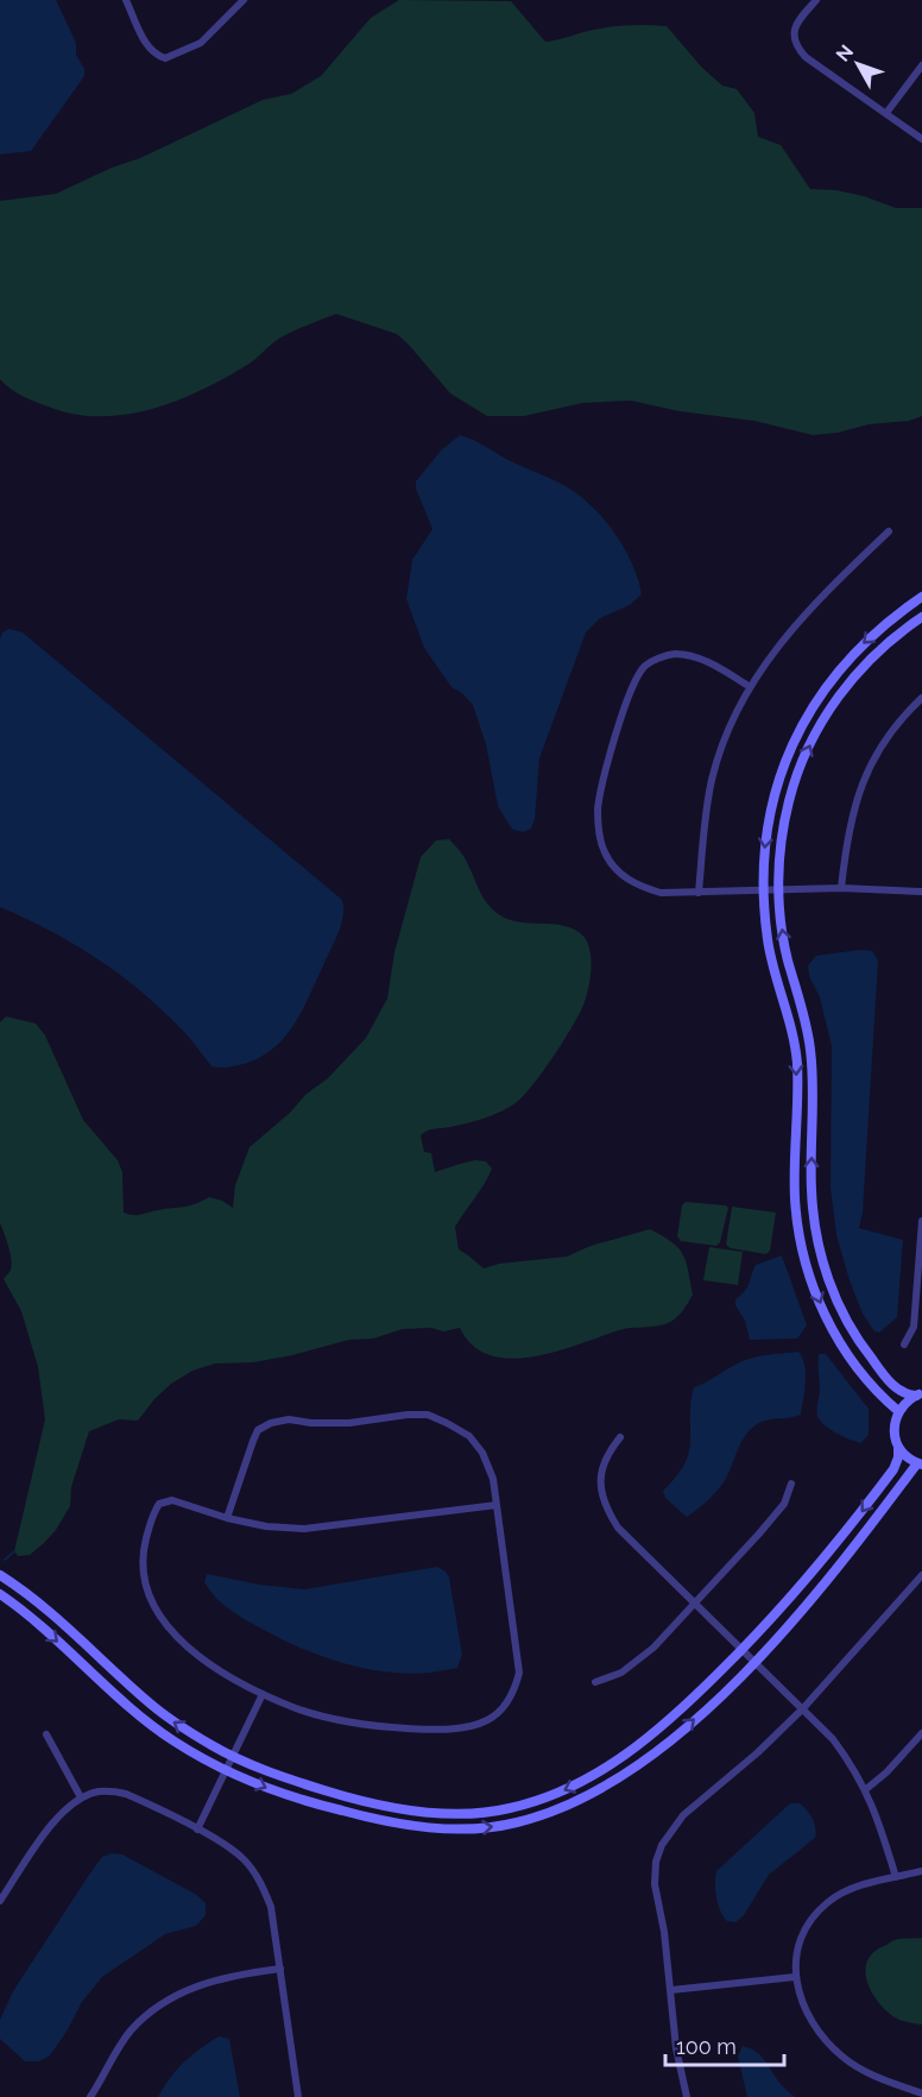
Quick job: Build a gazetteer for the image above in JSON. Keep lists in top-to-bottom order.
{
  "scale_bar": "100 m",
  "north": "top left"
}
